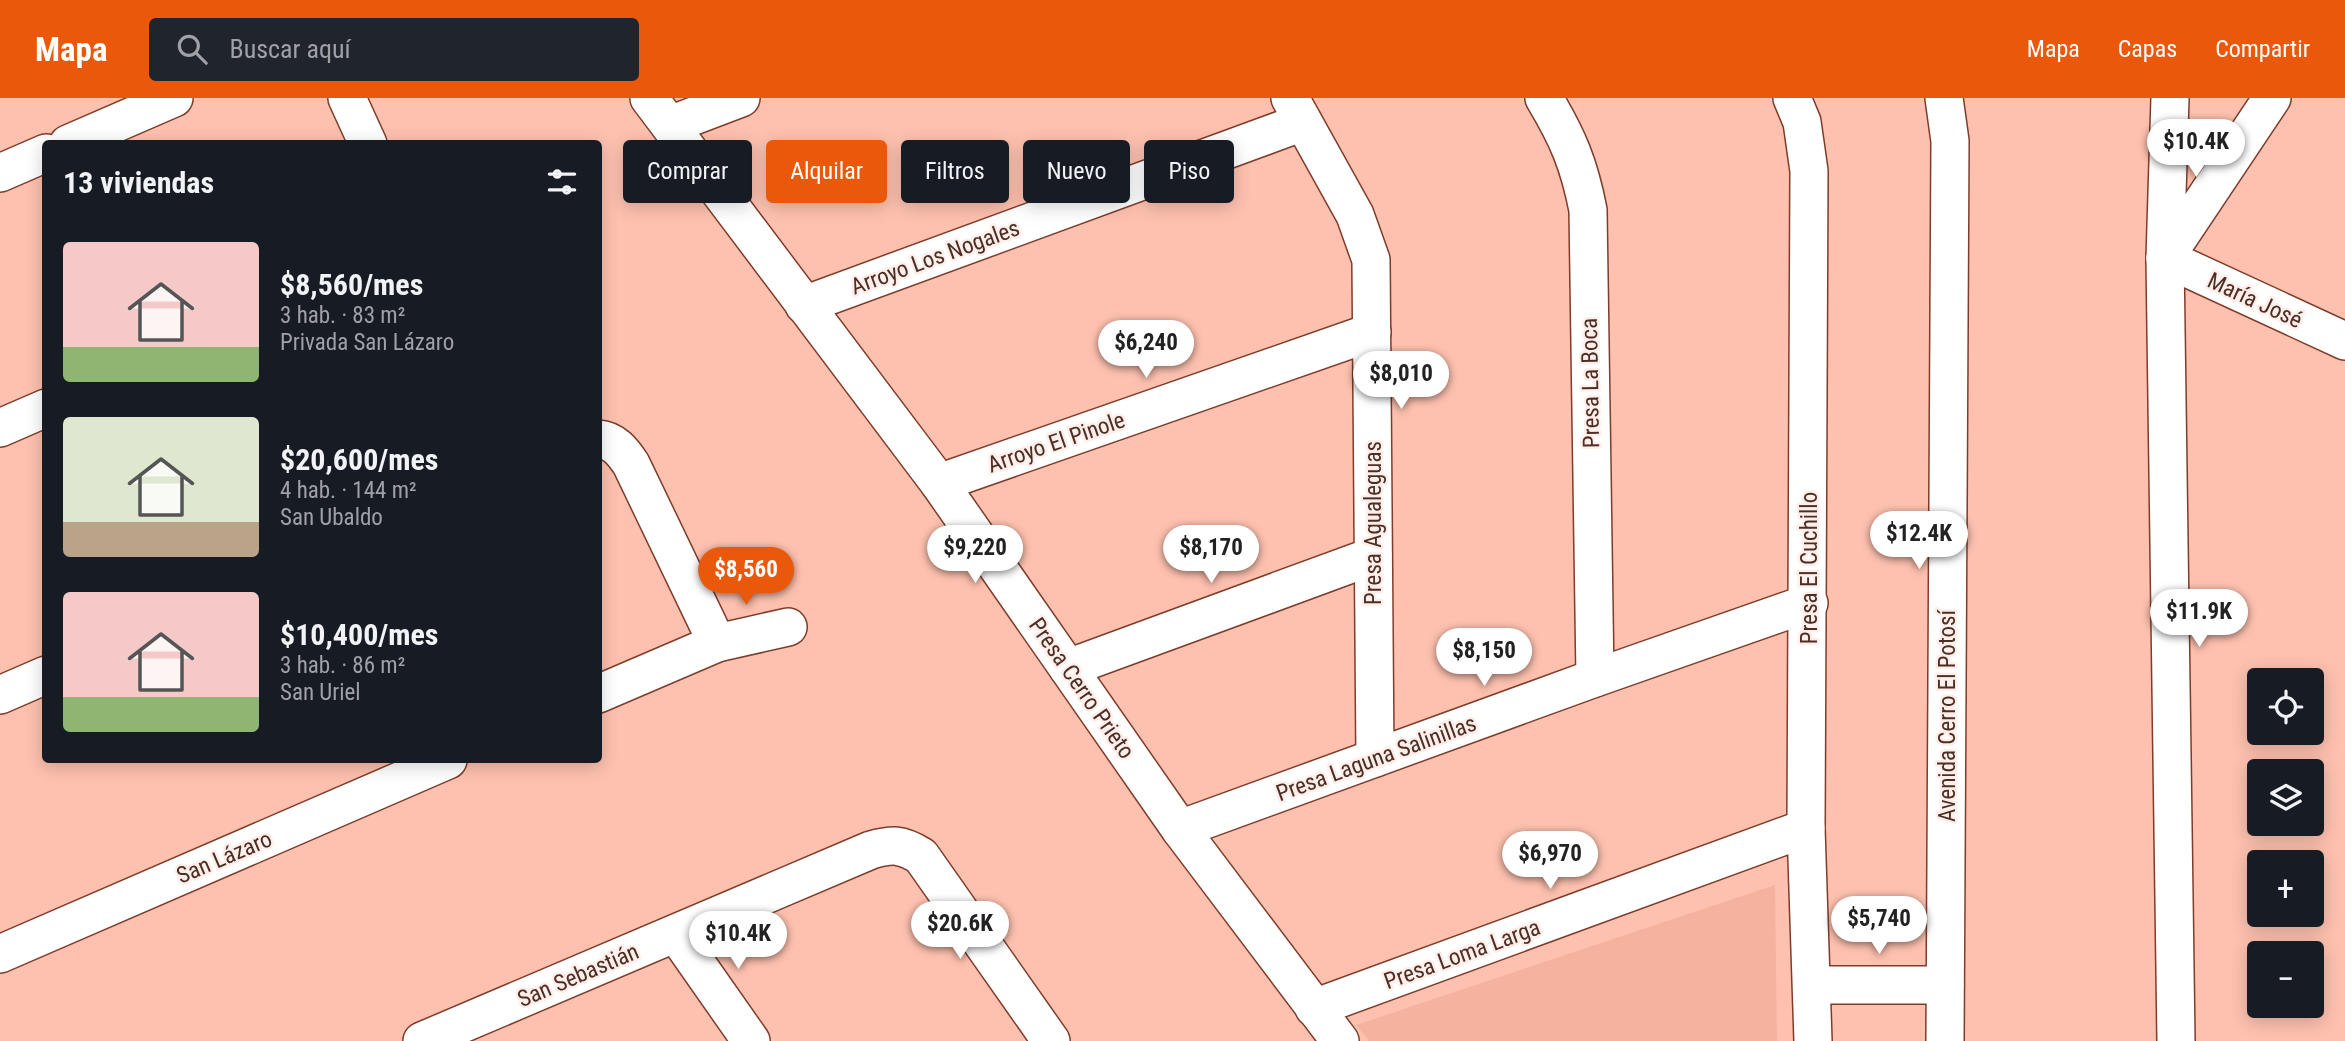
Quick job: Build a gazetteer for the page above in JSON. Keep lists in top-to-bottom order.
{
  "streets": {
    "street": [
      "Arroyo Los Nogales",
      "María José",
      "Presa La Boca",
      "Arroyo El Pinole",
      "Presa Agualeguas",
      "Presa El Cuchillo",
      "Presa Cerro Prieto",
      "Avenida Cerro El Potosí",
      "Presa Laguna Salinillas",
      "San Lázaro",
      "Presa Loma Larga",
      "San Sebastián"
    ]
  },
  "crossings": [
    ["Arroyo Los Nogales", "Presa Agualeguas"],
    ["Arroyo Los Nogales", "Presa Cerro Prieto"],
    ["Presa La Boca", "Presa Laguna Salinillas"],
    ["Arroyo El Pinole", "Presa Agualeguas"],
    ["Arroyo El Pinole", "Presa Cerro Prieto"],
    ["Presa Agualeguas", "Presa Laguna Salinillas"],
    ["Presa El Cuchillo", "Presa Laguna Salinillas"],
    ["Presa El Cuchillo", "Presa Loma Larga"],
    ["Presa Cerro Prieto", "Presa Laguna Salinillas"],
    ["Presa Cerro Prieto", "Presa Loma Larga"]
  ],
  "page": {
    "header": "Mapa",
    "search": "Buscar aquí",
    "nav": ["Mapa", "Capas", "Compartir"],
    "price": [
      "$10.4K",
      "$6,240",
      "$8,010",
      "$12.4K",
      "$9,220",
      "$8,170",
      "$8,560",
      "$11.9K",
      "$8,150",
      "$6,970",
      "$5,740",
      "$20.6K",
      "$10.4K"
    ],
    "chip": [
      "Comprar",
      "Alquilar",
      "Filtros",
      "Nuevo",
      "Piso"
    ],
    "heading": "13 viviendas",
    "list": [
      {
        "name": "$8,560/mes",
        "note": "3 hab. · 83 m² · Privada San Lázaro"
      },
      {
        "name": "$20,600/mes",
        "note": "4 hab. · 144 m² · San Ubaldo"
      },
      {
        "name": "$10,400/mes",
        "note": "3 hab. · 86 m² · San Uriel"
      }
    ],
    "map_buttons": ["+", "−"]
  }
}
